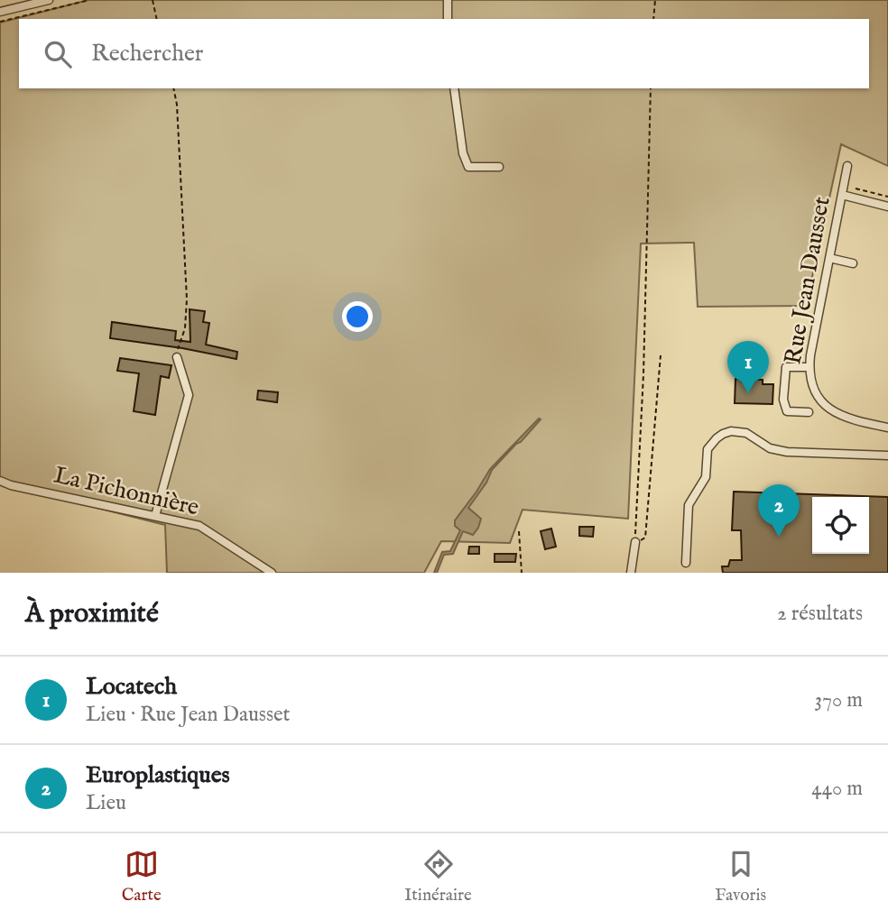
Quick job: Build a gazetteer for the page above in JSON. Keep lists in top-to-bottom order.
{
  "streets": {
    "street": ["Rue Jean Dausset", "La Pichonnière"]
  },
  "page": {
    "search": "Rechercher",
    "pins": ["1", "2"],
    "heading": ["À proximité", "2 résultats"],
    "list": [
      {
        "mark": "1",
        "name": "Locatech",
        "note": "Lieu · Rue Jean Dausset",
        "value": "370 m"
      },
      {
        "mark": "2",
        "name": "Europlastiques",
        "note": "Lieu",
        "value": "440 m"
      }
    ],
    "nav": ["Carte", "Itinéraire", "Favoris"]
  }
}
